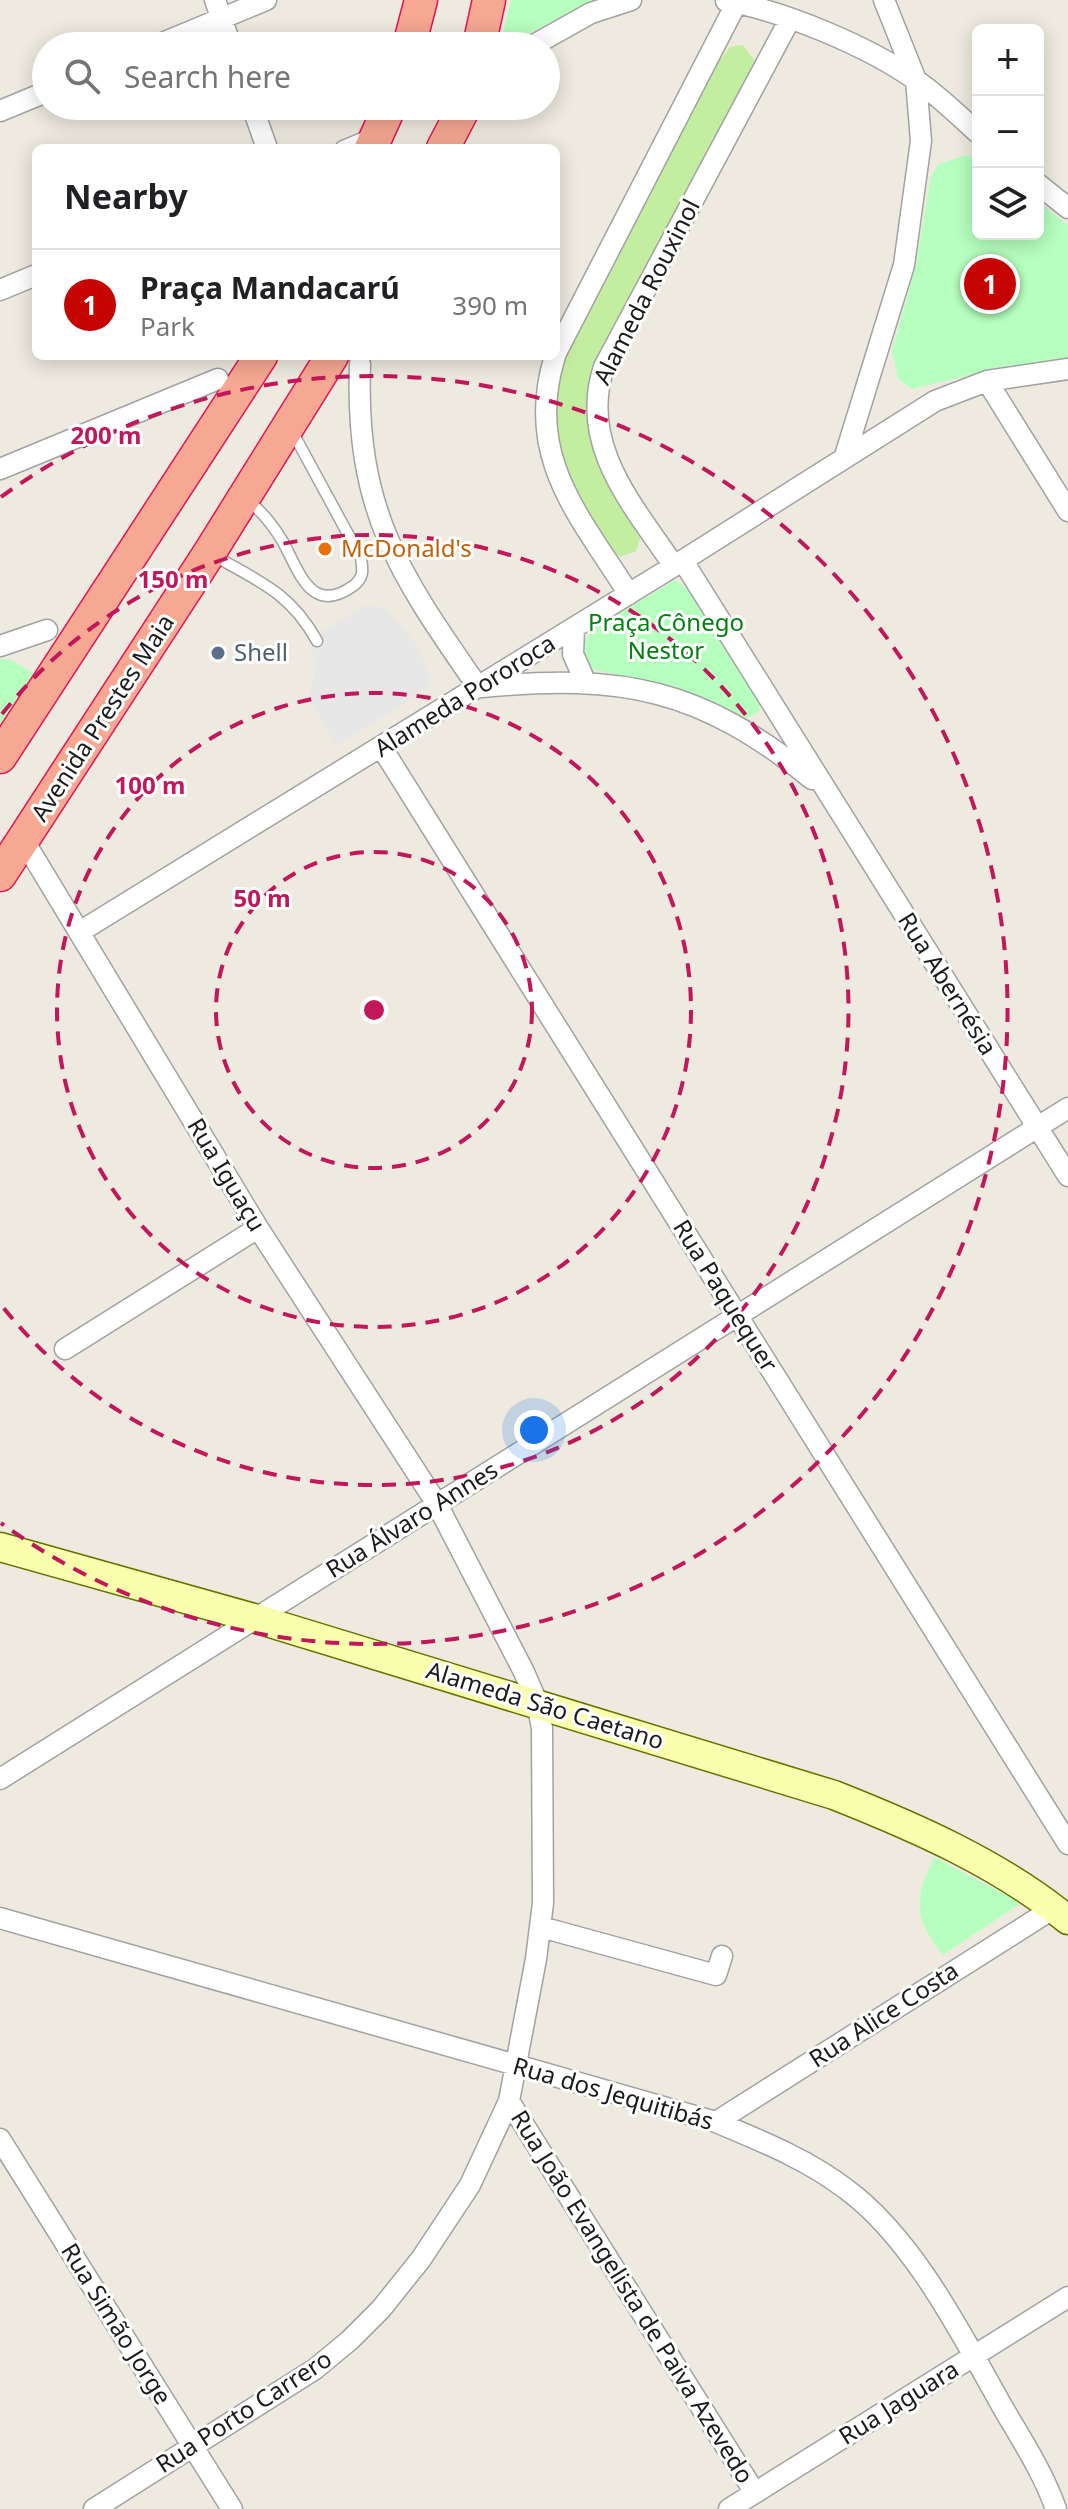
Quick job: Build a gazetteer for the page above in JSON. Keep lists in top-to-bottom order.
{
  "streets": {
    "highway": ["Avenida Prestes Maia"],
    "main road": ["Alameda São Caetano"],
    "street": [
      "Alameda Rouxinol",
      "Alameda Pororoca",
      "Rua Abernésia",
      "Rua Iguaçu",
      "Rua Paquequer",
      "Rua Álvaro Annes",
      "Rua Alice Costa",
      "Rua dos Jequitibás",
      "Rua João Evangelista de Paiva Azevedo",
      "Rua Simão Jorge",
      "Rua Jaguara",
      "Rua Porto Carrero"
    ]
  },
  "crossings": [
    ["Alameda Rouxinol", "Alameda Pororoca"],
    ["Alameda Pororoca", "Rua Iguaçu"],
    ["Alameda Pororoca", "Rua Paquequer"],
    ["Avenida Prestes Maia", "Rua Iguaçu"],
    ["Rua Abernésia", "Rua Álvaro Annes"],
    ["Rua Iguaçu", "Rua Álvaro Annes"],
    ["Rua Iguaçu", "Rua Porto Carrero"],
    ["Rua Paquequer", "Rua Álvaro Annes"],
    ["Rua Álvaro Annes", "Alameda São Caetano"],
    ["Rua Álvaro Annes", "Rua Porto Carrero"],
    ["Alameda São Caetano", "Rua Alice Costa"],
    ["Alameda São Caetano", "Rua Porto Carrero"],
    ["Rua Alice Costa", "Rua dos Jequitibás"],
    ["Rua dos Jequitibás", "Rua Jaguara"],
    ["Rua dos Jequitibás", "Rua Porto Carrero"],
    ["Rua João Evangelista de Paiva Azevedo", "Rua Jaguara"],
    ["Rua João Evangelista de Paiva Azevedo", "Rua Porto Carrero"],
    ["Rua Simão Jorge", "Rua Porto Carrero"]
  ],
  "parks": ["Praça Cônego Nestor"],
  "places": ["McDonald's", "Shell"],
  "page": {
    "map_buttons": ["+", "−"],
    "search": "Search here",
    "heading": "Nearby",
    "list": [
      {
        "mark": "1",
        "name": "Praça Mandacarú",
        "note": "Park",
        "value": "390 m"
      }
    ],
    "pins": "1"
  },
  "rings": [
    "200 m",
    "150 m",
    "100 m",
    "50 m"
  ]
}
